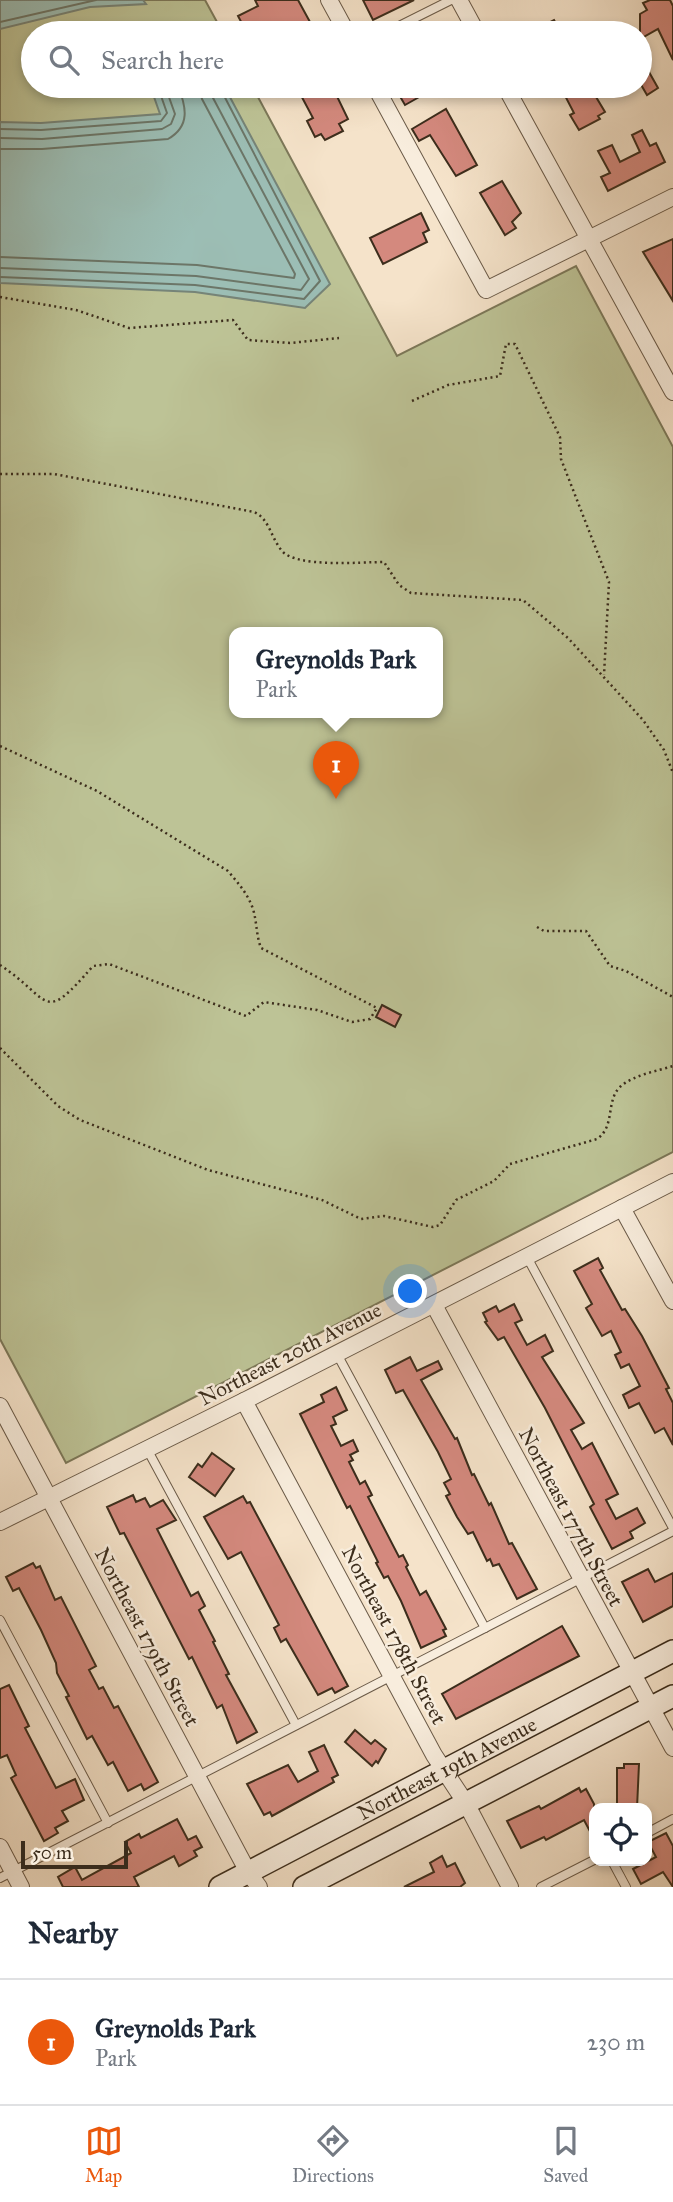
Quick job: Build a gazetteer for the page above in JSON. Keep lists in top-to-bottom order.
{
  "streets": {
    "street": [
      "Northeast 20th Avenue",
      "Northeast 177th Street",
      "Northeast 178th Street",
      "Northeast 179th Street",
      "Northeast 19th Avenue"
    ]
  },
  "crossings": [
    ["Northeast 20th Avenue", "Northeast 177th Street"],
    ["Northeast 20th Avenue", "Northeast 178th Street"],
    ["Northeast 20th Avenue", "Northeast 179th Street"],
    ["Northeast 177th Street", "Northeast 19th Avenue"],
    ["Northeast 178th Street", "Northeast 19th Avenue"],
    ["Northeast 179th Street", "Northeast 19th Avenue"]
  ],
  "scale_bar": "50 m",
  "page": {
    "search": "Search here",
    "popup": ["Greynolds Park", "Park"],
    "pins": "1",
    "scale": "50 m",
    "heading": "Nearby",
    "list": [
      {
        "mark": "1",
        "name": "Greynolds Park",
        "note": "Park",
        "value": "230 m"
      }
    ],
    "nav": ["Map", "Directions", "Saved"]
  }
}
